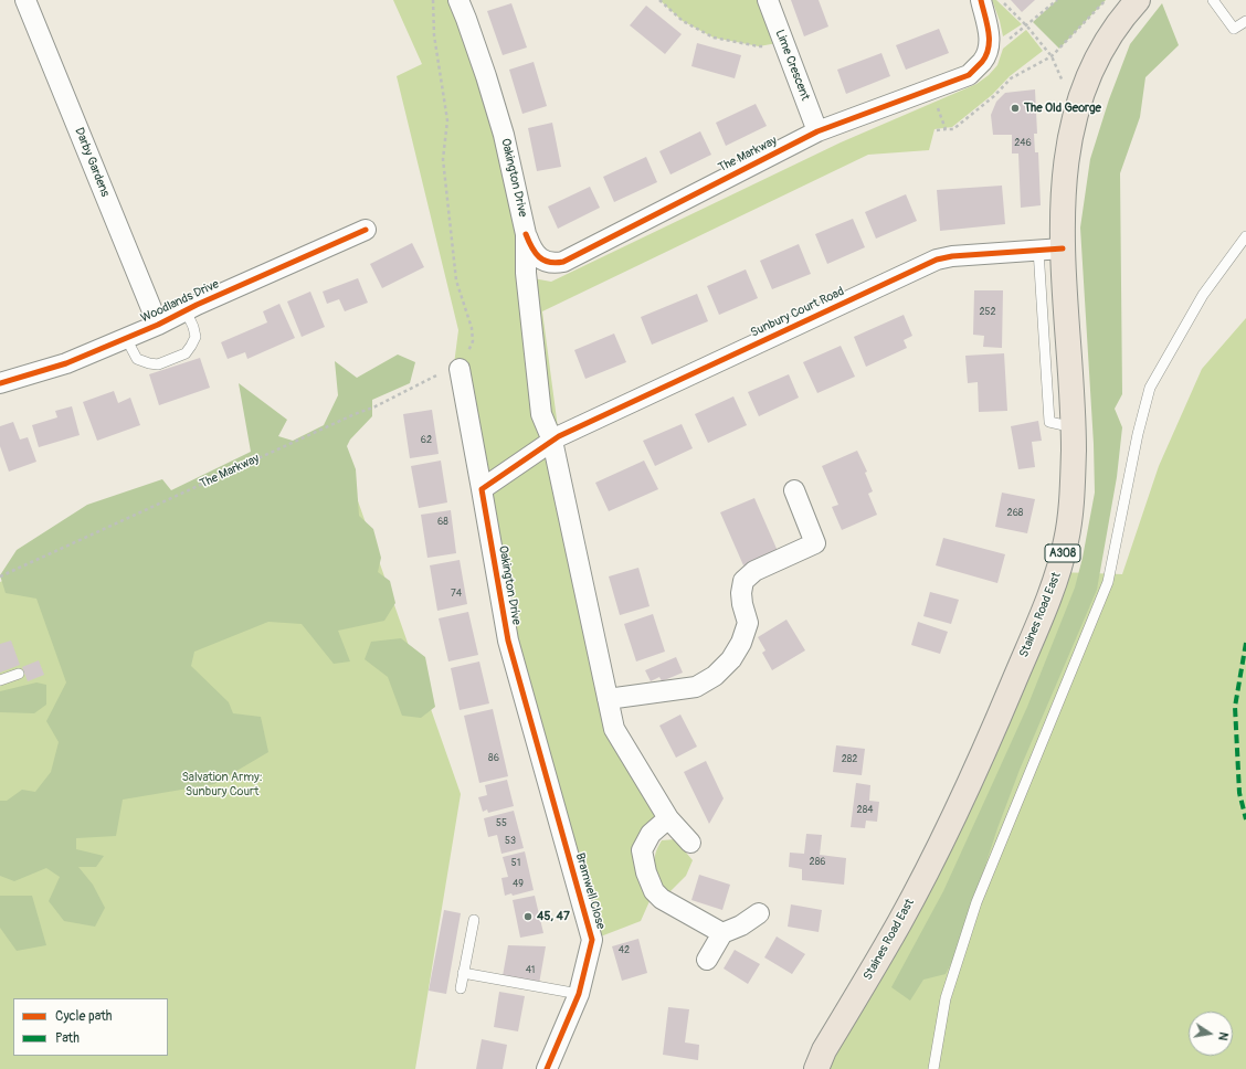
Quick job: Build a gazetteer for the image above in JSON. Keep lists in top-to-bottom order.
{
  "streets": {
    "highway": ["A308", "Staines Road East"],
    "street": [
      "Lime Crescent",
      "The Markway",
      "Darby Gardens",
      "Oakington Drive",
      "Woodlands Drive",
      "Sunbury Court Road",
      "Bramwell Close"
    ]
  },
  "crossings": [
    ["Lime Crescent", "The Markway"],
    ["The Markway", "Oakington Drive"],
    ["Darby Gardens", "Woodlands Drive"],
    ["Oakington Drive", "Sunbury Court Road"],
    ["Oakington Drive", "Bramwell Close"],
    ["Sunbury Court Road", "Staines Road East"]
  ],
  "parks": ["Salvation Army: Sunbury Court"],
  "places": ["The Old George", "45, 47"],
  "house_numbers": [
    "246",
    "252",
    "62",
    "268",
    "68",
    "74",
    "86",
    "282",
    "284",
    "55",
    "53",
    "286",
    "51",
    "49",
    "42",
    "41"
  ],
  "legend": ["Cycle path", "Path"],
  "north": "right"
}
